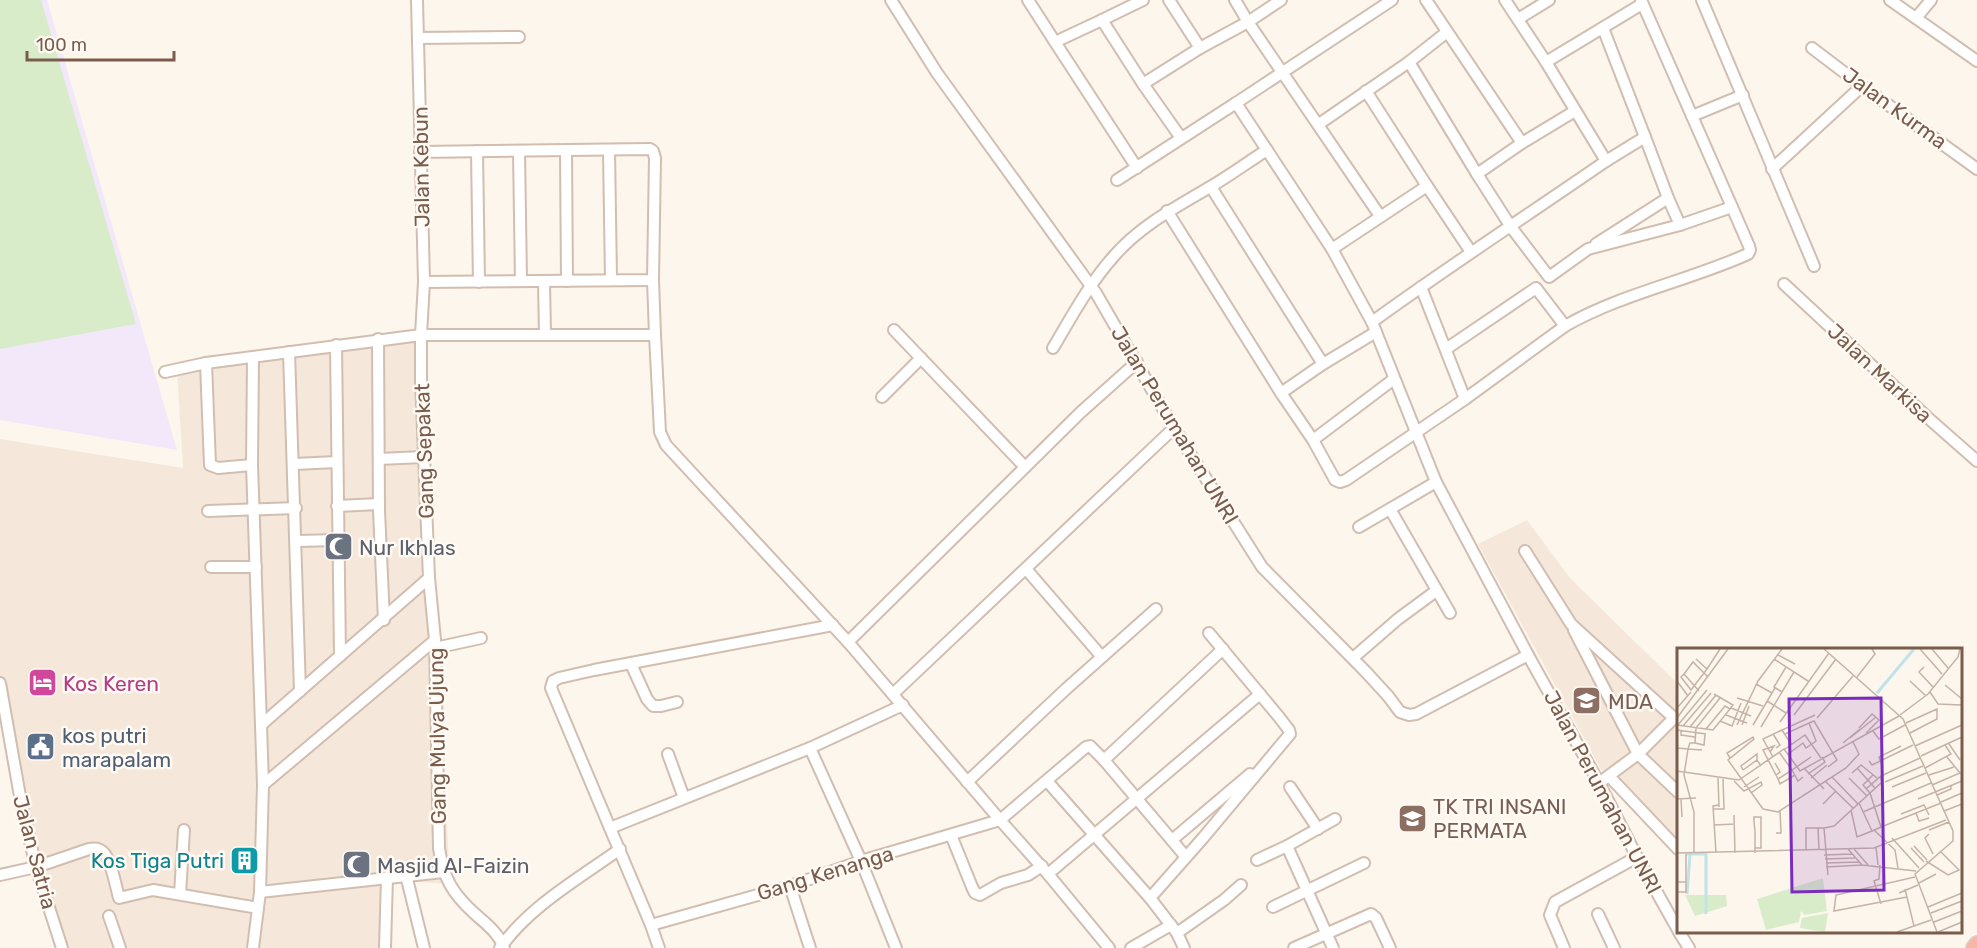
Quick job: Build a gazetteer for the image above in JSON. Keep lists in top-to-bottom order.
{
  "streets": {
    "street": [
      "Jalan Kurma",
      "Jalan Kebun",
      "Jalan Markisa",
      "Jalan Perumahan UNRI",
      "Gang Sepakat",
      "Gang Mulya Ujung",
      "Jalan Satria",
      "Gang Kenanga"
    ]
  },
  "crossings": [
    ["Jalan Kebun", "Gang Sepakat"],
    ["Gang Sepakat", "Gang Mulya Ujung"]
  ],
  "places": {
    "mosque": ["Nur Ikhlas", "Masjid Al-Faizin"],
    "hotel": ["Kos Keren"],
    "school or university": ["MDA", "TK TRI INSANI PERMATA"],
    "public building": ["kos putri marapalam"],
    "building": ["Kos Tiga Putri"]
  },
  "scale_bar": "100 m"
}
